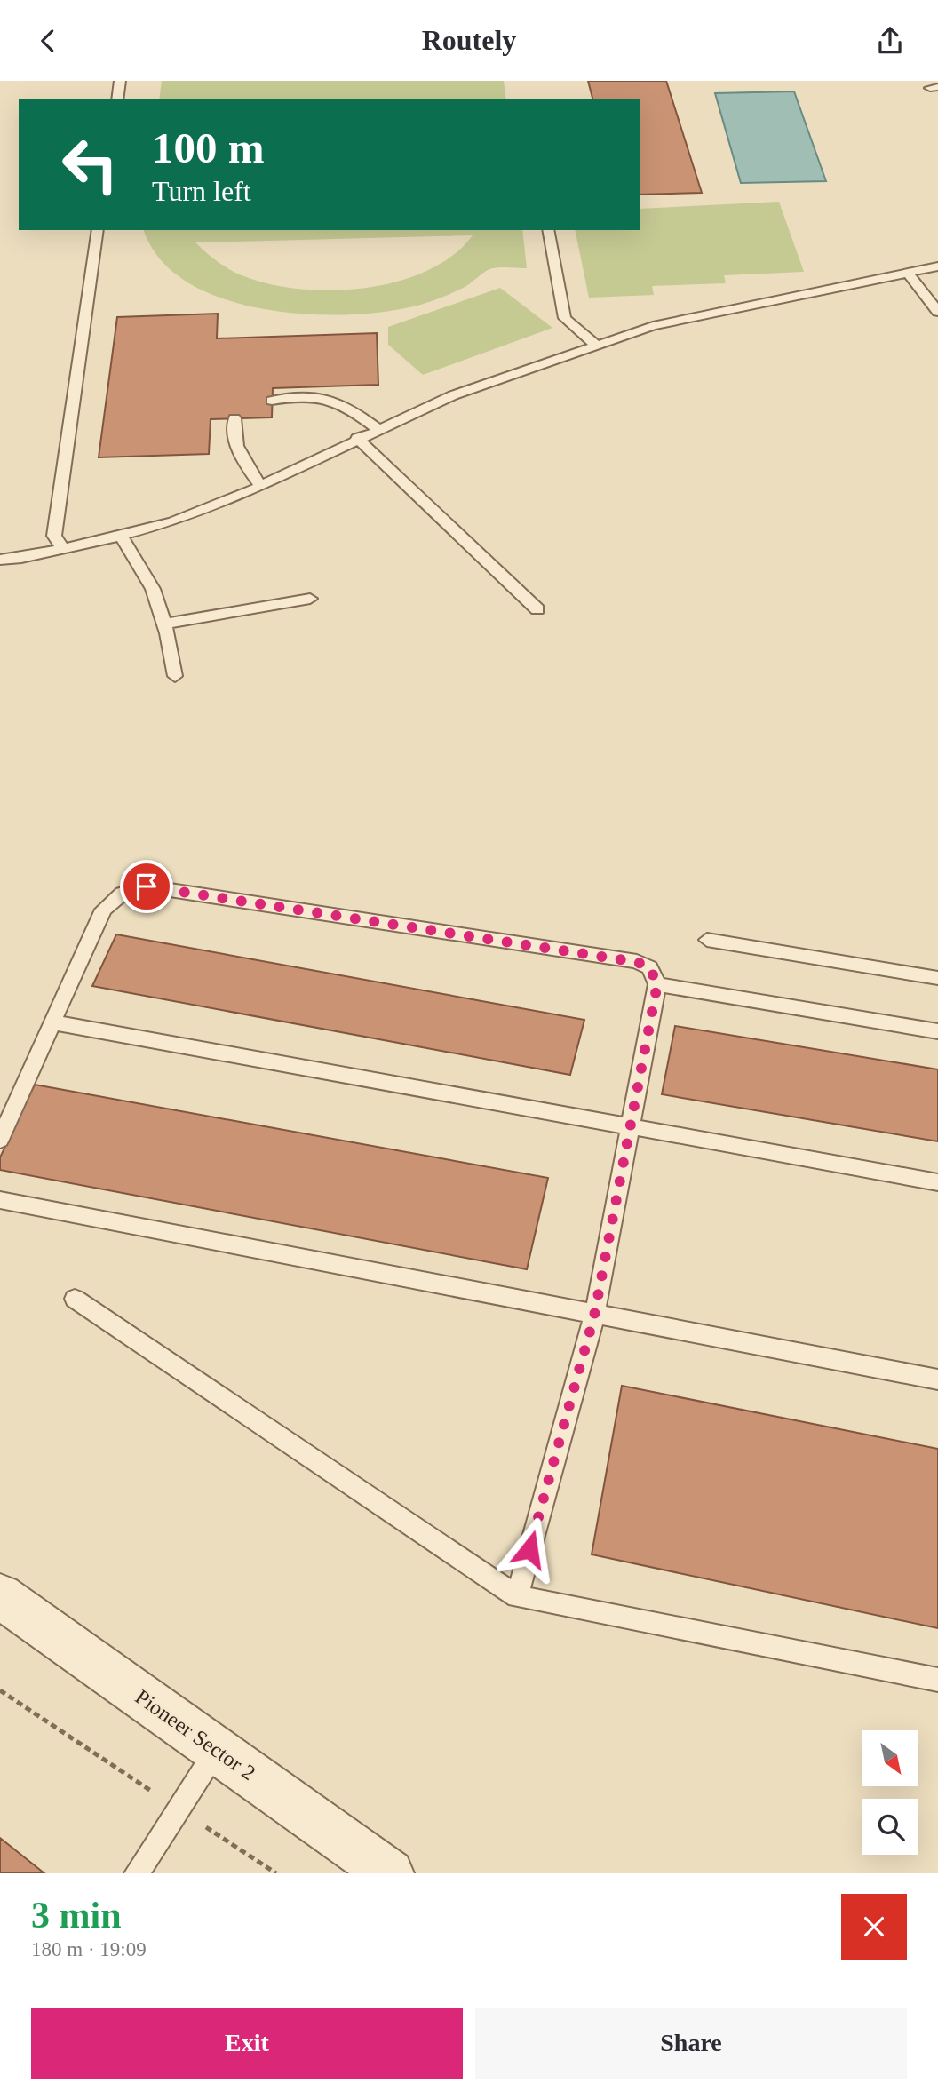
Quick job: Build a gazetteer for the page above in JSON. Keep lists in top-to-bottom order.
{
  "streets": {
    "street": ["Pioneer Sector 2"]
  },
  "north": "bottom right",
  "page": {
    "header": "Routely",
    "turn": ["100 m", "Turn left"],
    "heading": ["3 min", "180 m · 19:09"],
    "buttons": ["Exit", "Share"]
  }
}
